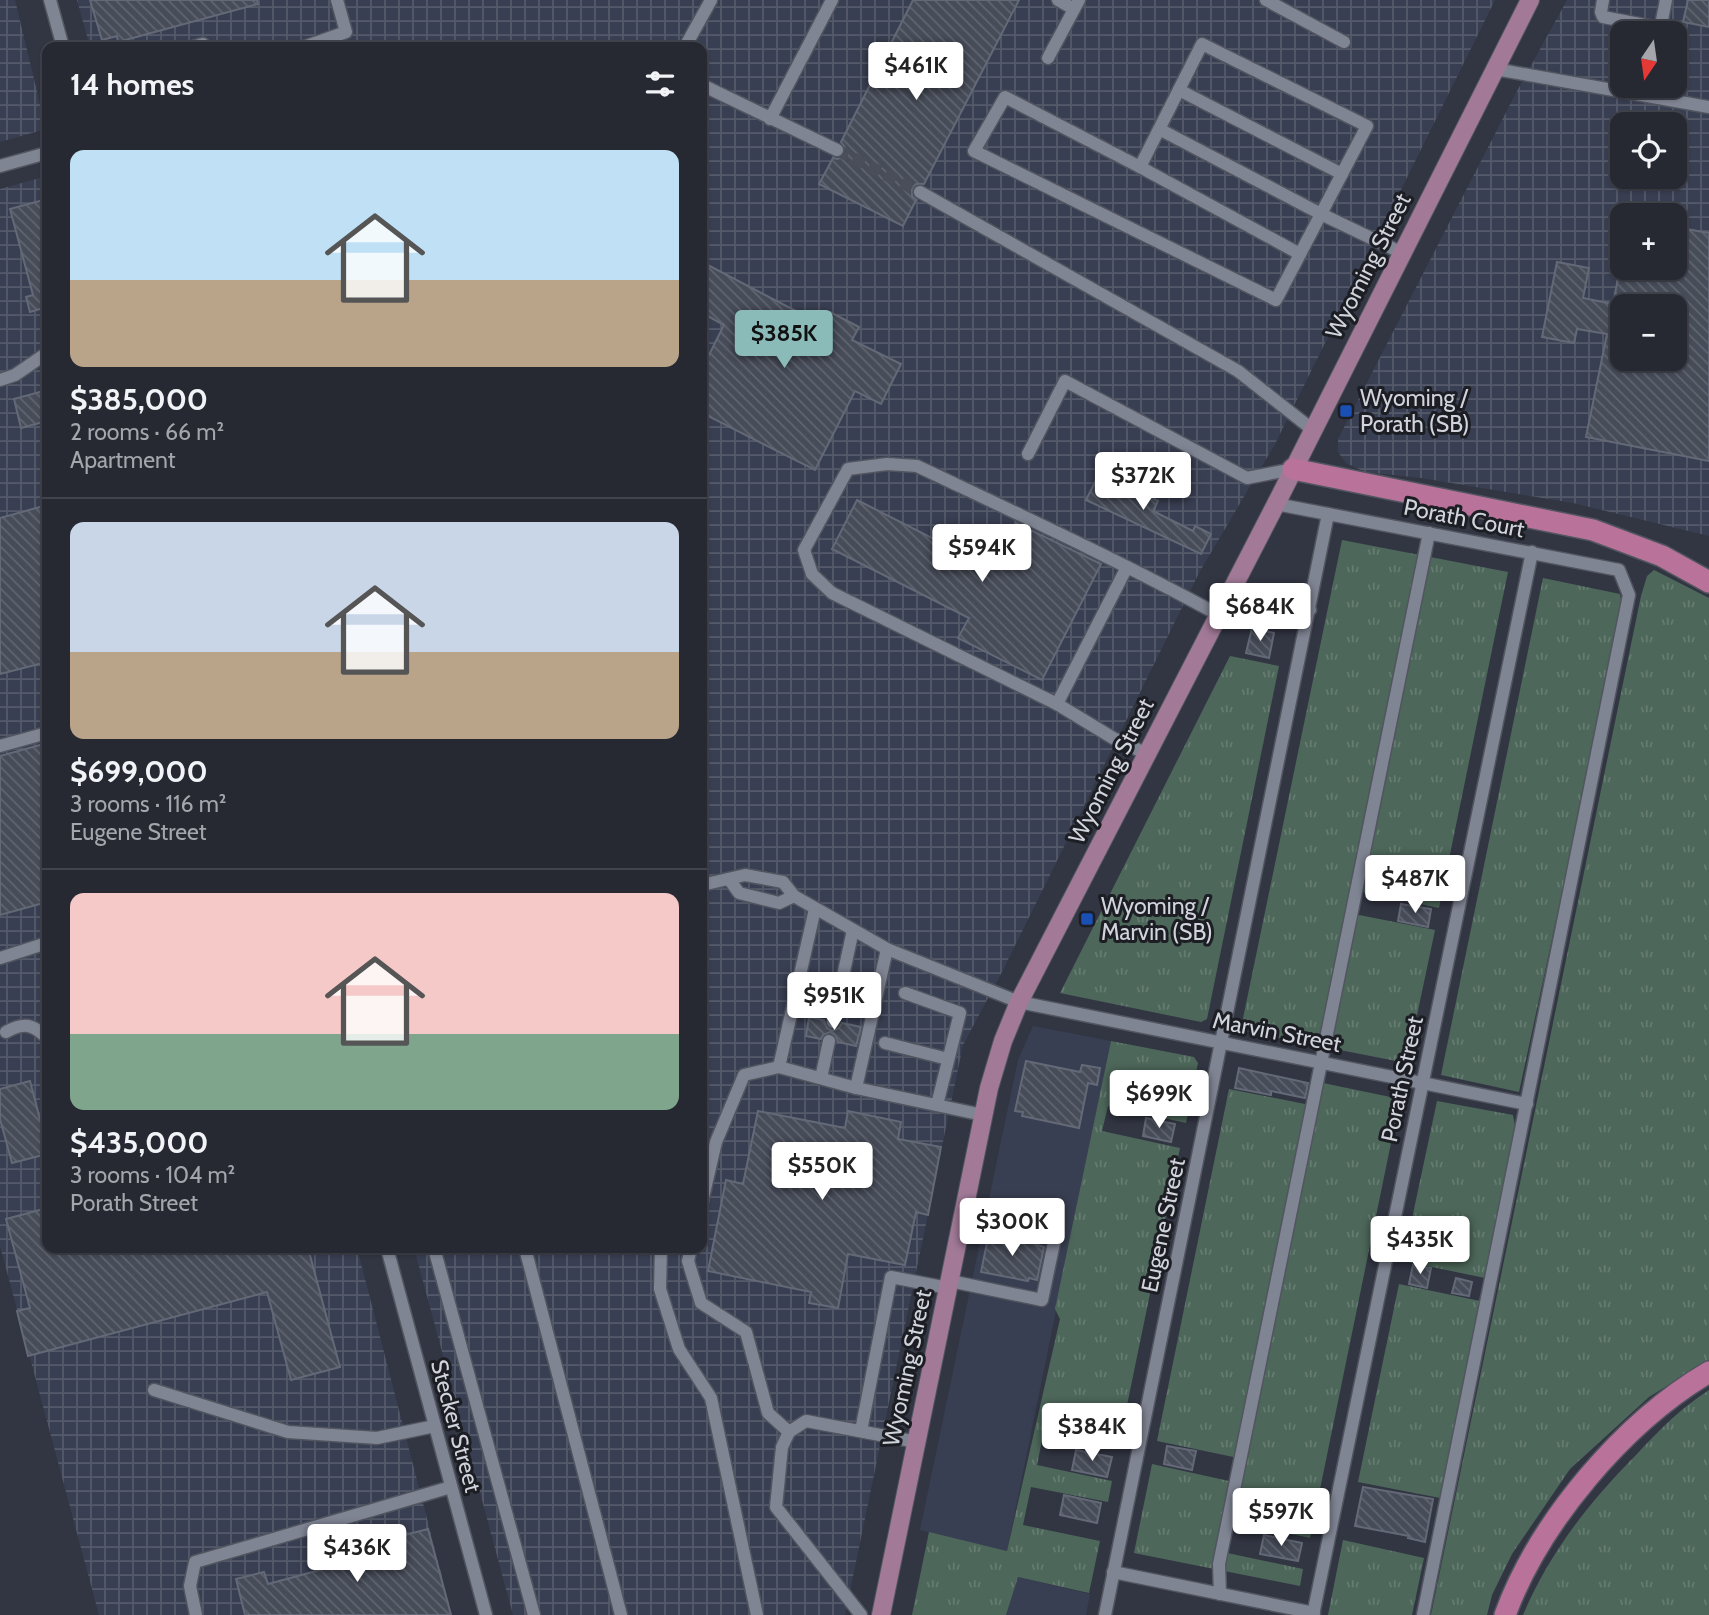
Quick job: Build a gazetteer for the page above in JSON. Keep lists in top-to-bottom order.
{
  "streets": {
    "main road": ["Wyoming Street"],
    "street": [
      "Porath Court",
      "Marvin Street",
      "Porath Street",
      "Eugene Street",
      "Stecker Street"
    ]
  },
  "crossings": [
    ["Wyoming Street", "Porath Court"],
    ["Wyoming Street", "Marvin Street"],
    ["Porath Court", "Marvin Street"],
    ["Porath Court", "Porath Street"],
    ["Porath Court", "Eugene Street"],
    ["Marvin Street", "Porath Street"],
    ["Marvin Street", "Eugene Street"]
  ],
  "places": {
    "transit": ["Wyoming / Porath (SB)", "Wyoming / Marvin (SB)"]
  },
  "north": "bottom",
  "page": {
    "map_buttons": ["+", "−"],
    "price": [
      "$461K",
      "$385K",
      "$372K",
      "$594K",
      "$684K",
      "$487K",
      "$951K",
      "$699K",
      "$550K",
      "$300K",
      "$435K",
      "$384K",
      "$597K",
      "$436K"
    ],
    "heading": "14 homes",
    "list": [
      {
        "name": "$385,000",
        "note": "2 rooms · 66 m² · Apartment"
      },
      {
        "name": "$699,000",
        "note": "3 rooms · 116 m² · Eugene Street"
      },
      {
        "name": "$435,000",
        "note": "3 rooms · 104 m² · Porath Street"
      }
    ]
  }
}
